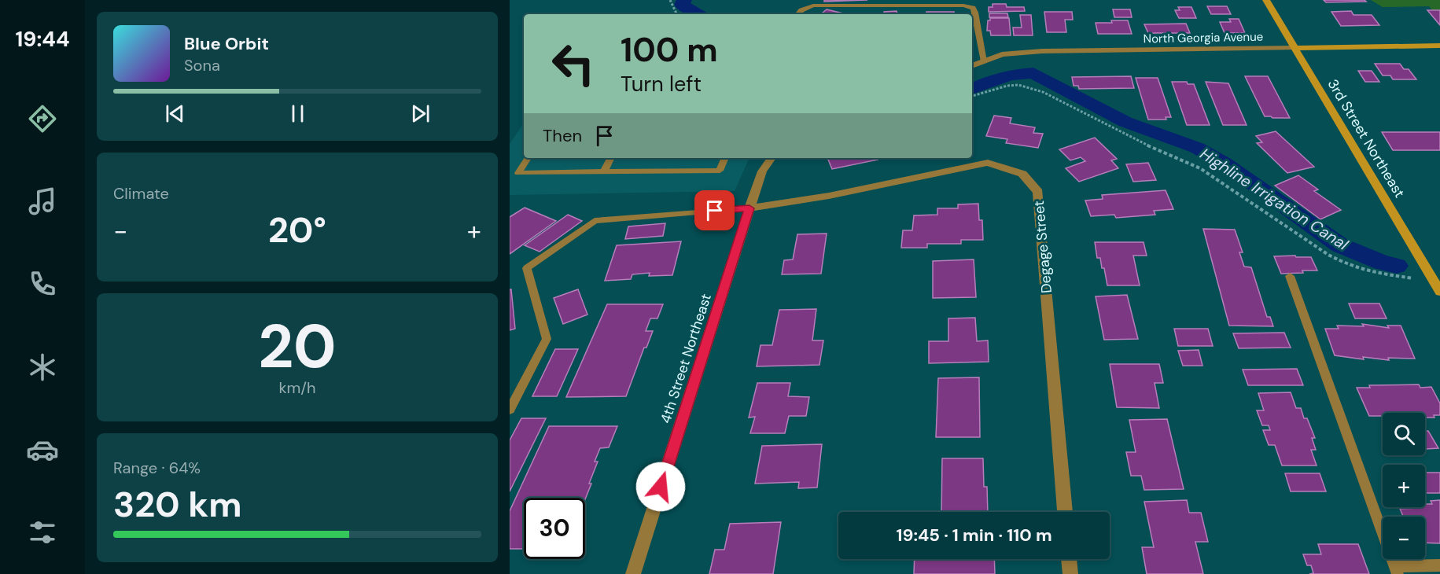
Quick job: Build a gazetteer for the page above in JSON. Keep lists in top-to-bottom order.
{
  "streets": {
    "street": [
      "North Georgia Avenue",
      "3rd Street Northeast",
      "Degage Street",
      "4th Street Northeast"
    ]
  },
  "crossings": [
    ["North Georgia Avenue", "3rd Street Northeast"],
    ["Degage Street", "4th Street Northeast"]
  ],
  "water": ["Highline Irrigation Canal"],
  "page": {
    "tabs": "19:44",
    "turn": ["100 m", "Turn left"],
    "song": ["Blue Orbit", "Sona"],
    "then": "Then",
    "tile": [
      "Climate",
      ["20", "km/h"],
      ["Range · 64%", "320 km"]
    ],
    "heat": ["−", "20°", "+"],
    "map_buttons": ["+", "−"],
    "limit": "30",
    "trip": "19:45 · 1 min · 110 m"
  }
}
